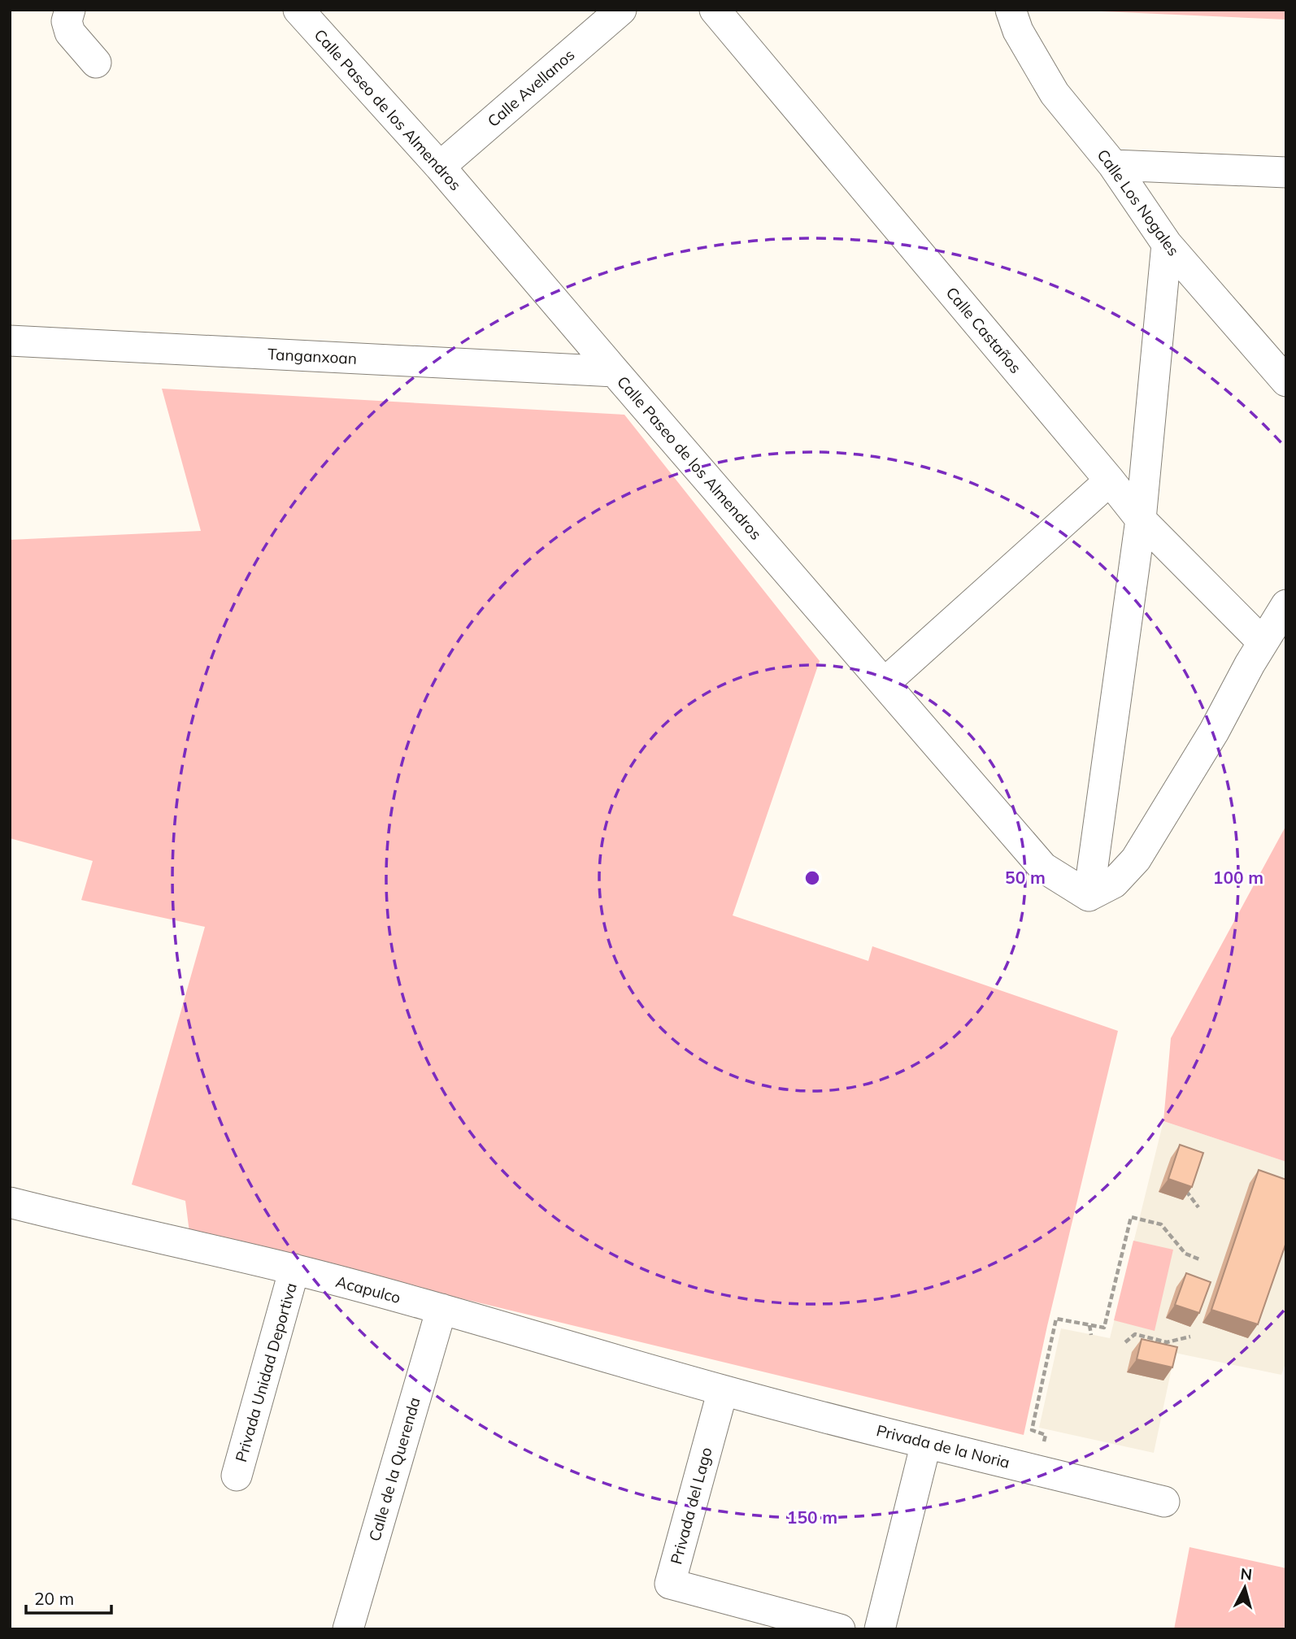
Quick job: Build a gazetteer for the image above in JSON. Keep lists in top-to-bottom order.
{
  "streets": {
    "street": [
      "Calle Avellanos",
      "Calle Paseo de los Almendros",
      "Calle Los Nogales",
      "Calle Castaños",
      "Tanganxoan",
      "Acapulco",
      "Privada Unidad Deportiva",
      "Privada de la Noria",
      "Calle de la Querenda",
      "Privada del Lago"
    ]
  },
  "crossings": [
    ["Calle Avellanos", "Calle Paseo de los Almendros"],
    ["Calle Paseo de los Almendros", "Tanganxoan"],
    ["Acapulco", "Privada Unidad Deportiva"],
    ["Acapulco", "Privada de la Noria"],
    ["Acapulco", "Calle de la Querenda"],
    ["Acapulco", "Privada del Lago"],
    ["Privada de la Noria", "Privada del Lago"]
  ],
  "scale_bar": "20 m",
  "north": "top",
  "rings": ["50 m", "100 m", "150 m"]
}
